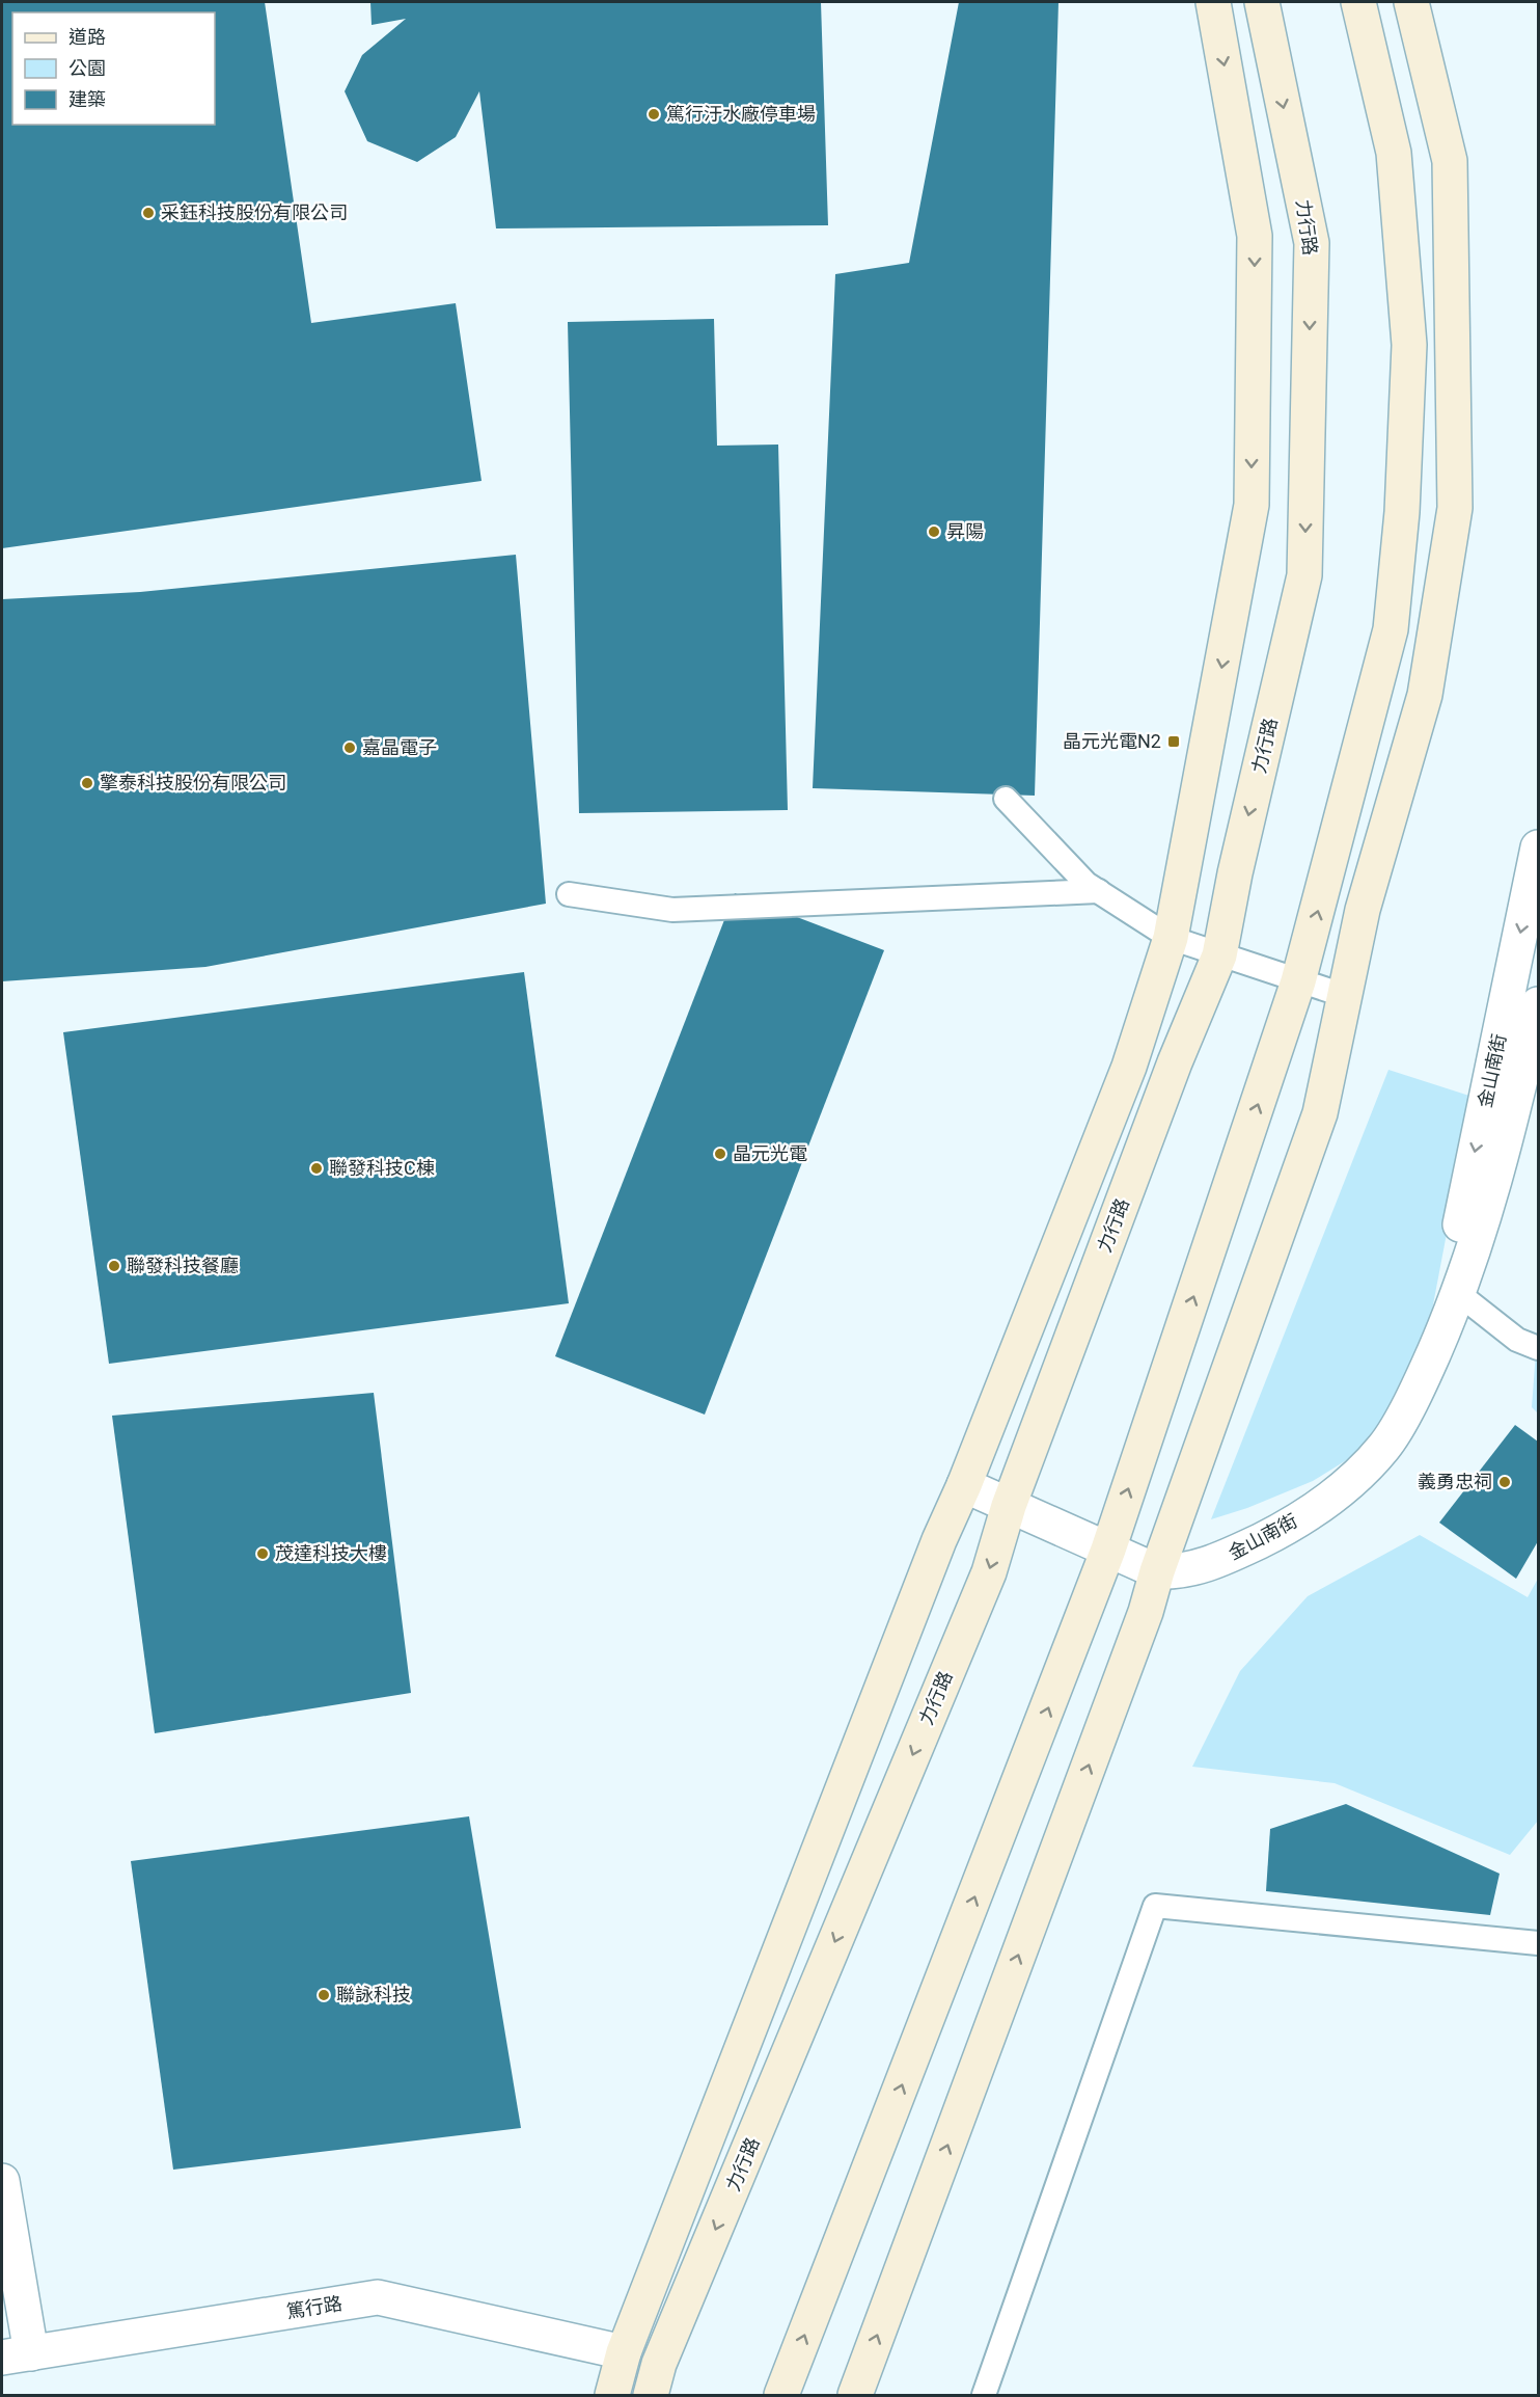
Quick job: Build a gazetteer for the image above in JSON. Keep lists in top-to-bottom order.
{
  "streets": {
    "street": ["力行路", "金山南街", "篤行路"]
  },
  "crossings": [
    ["力行路", "金山南街"]
  ],
  "places": {
    "other": [
      "篤行汙水廠停車場",
      "采鈺科技股份有限公司",
      "昇陽",
      "嘉晶電子",
      "擎泰科技股份有限公司",
      "晶元光電",
      "聯發科技C棟",
      "聯發科技餐廳",
      "義勇忠祠",
      "茂達科技大樓",
      "聯詠科技"
    ],
    "transit": ["晶元光電N2"]
  },
  "legend": ["道路", "公園", "建築"]
}
